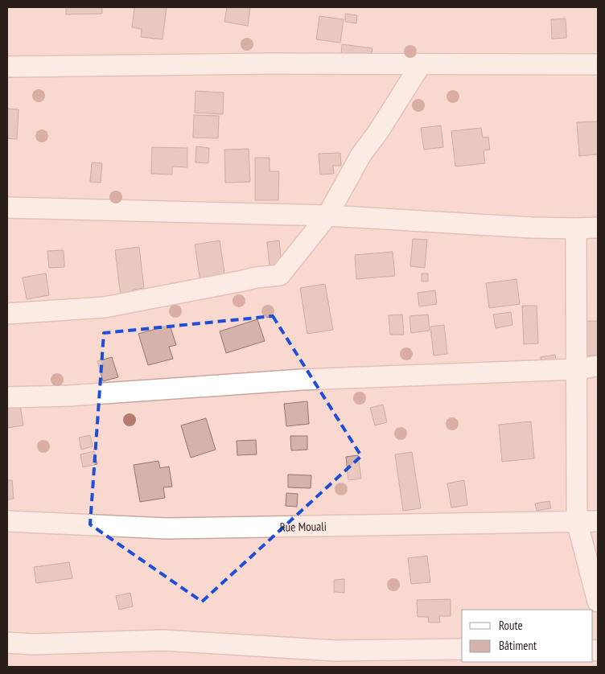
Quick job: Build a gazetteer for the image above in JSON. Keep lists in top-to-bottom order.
{
  "streets": {
    "street": ["Rue Mouali"]
  },
  "legend": ["Route", "Bâtiment"]
}
